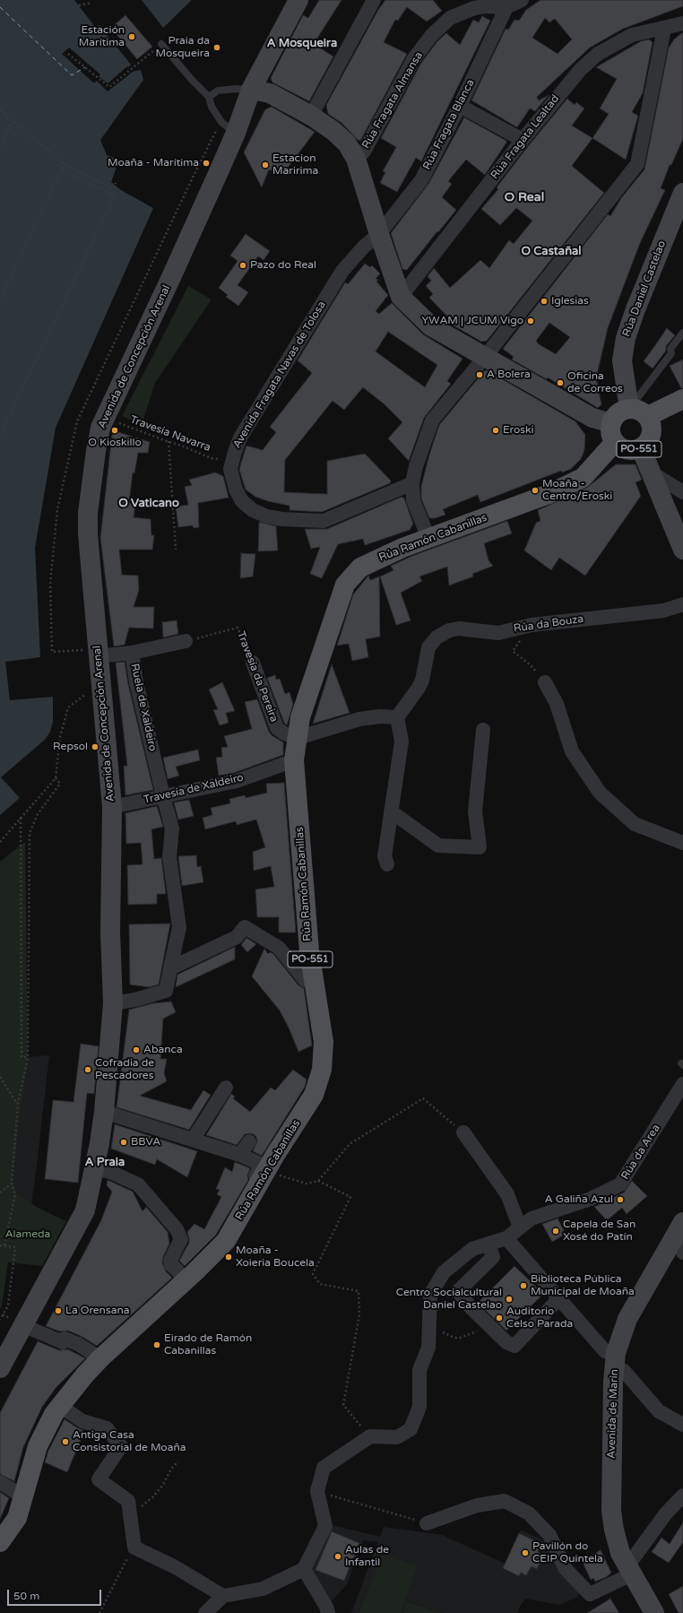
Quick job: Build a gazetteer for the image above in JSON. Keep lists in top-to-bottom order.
{
  "streets": {
    "main road": ["PO-551", "Rúa Ramón Cabanillas"],
    "street": [
      "Rúa Fragata Almansa",
      "Rúa Fragata Blanca",
      "Rúa Fragata Lealtad",
      "Rúa Daniel Castelao",
      "Avenida de Concepción Arenal",
      "Avenida Fragata Navas de Tolosa",
      "Rúa da Bouza",
      "Travesía da Pereira",
      "Ruela de Xaldeiro",
      "Travesía de Xaldeiro",
      "Rúa da Area",
      "Avenida de Marín"
    ],
    "path": ["Travesía Navarra"]
  },
  "crossings": [
    ["Rúa Fragata Almansa", "Rúa Fragata Blanca"],
    ["Rúa Fragata Blanca", "Avenida Fragata Navas de Tolosa"],
    ["Rúa Daniel Castelao", "PO-551"],
    ["Rúa Daniel Castelao", "Rúa Ramón Cabanillas"],
    ["Avenida de Concepción Arenal", "Travesía Navarra"],
    ["Avenida de Concepción Arenal", "Ruela de Xaldeiro"],
    ["Avenida de Concepción Arenal", "Travesía de Xaldeiro"],
    ["Avenida Fragata Navas de Tolosa", "Travesía Navarra"],
    ["PO-551", "Rúa Ramón Cabanillas"],
    ["Rúa Ramón Cabanillas", "Travesía da Pereira"],
    ["Rúa Ramón Cabanillas", "Travesía de Xaldeiro"],
    ["Ruela de Xaldeiro", "Travesía de Xaldeiro"]
  ],
  "districts": [
    "A Mosqueira",
    "O Real",
    "O Castañal",
    "O Vaticano",
    "A Praia"
  ],
  "parks": ["Alameda"],
  "places": [
    "Estación Marítima",
    "Praia da Mosqueira",
    "Moaña - Marítima",
    "Estacion Maririma",
    "Pazo do Real",
    "Iglesias",
    "YWAM | JCUM Vigo",
    "A Bolera",
    "Oficina de Correos",
    "O Kioskillo",
    "Eroski",
    "Moaña - Centro/Eroski",
    "Repsol",
    "Abanca",
    "Cofradia de Pescadores",
    "BBVA",
    "A Galiña Azul",
    "Capela de San Xosé do Patín",
    "Moaña - Xoieria Boucela",
    "Biblioteca Pública Municipal de Moaña",
    "Centro Socialcultural Daniel Castelao",
    "La Orensana",
    "Auditorio Celso Parada",
    "Eirado de Ramón Cabanillas",
    "Antiga Casa Consistorial de Moaña",
    "Pavillón do CEIP Quintela",
    "Aulas de Infantil"
  ],
  "scale_bar": "50 m"
}
